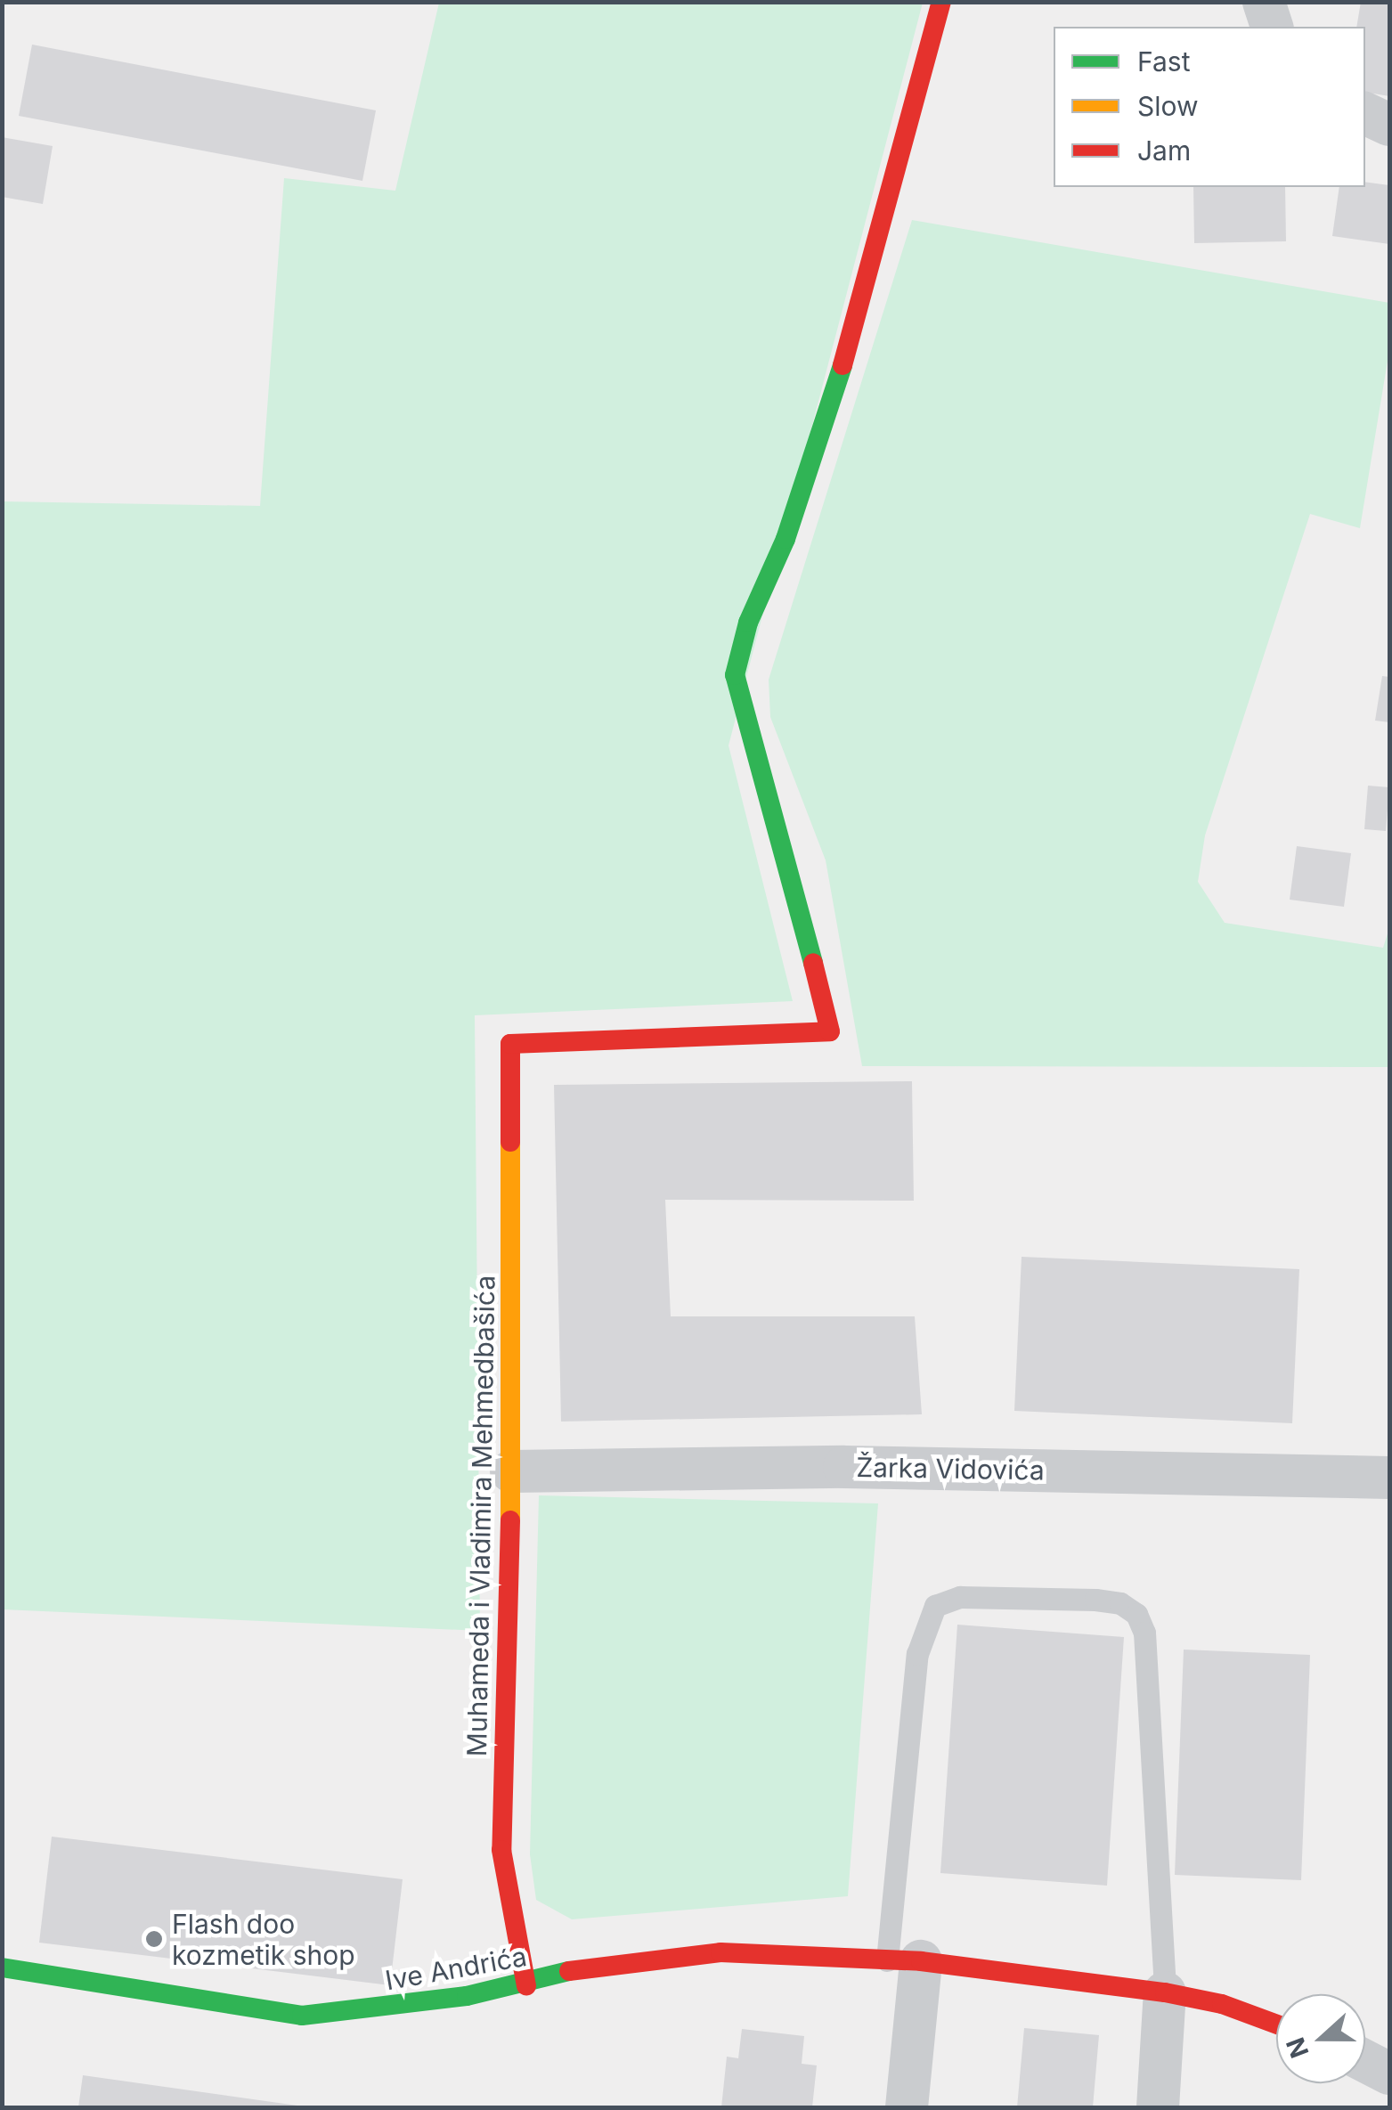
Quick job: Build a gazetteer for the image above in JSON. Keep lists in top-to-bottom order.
{
  "streets": {
    "street": ["Žarka Vidovića", "Muhameda i Vladimira Mehmedbašića", "Ive Andrića"]
  },
  "crossings": [
    ["Žarka Vidovića", "Muhameda i Vladimira Mehmedbašića"],
    ["Muhameda i Vladimira Mehmedbašića", "Ive Andrića"]
  ],
  "places": ["Flash doo kozmetik shop"],
  "legend": ["Fast", "Slow", "Jam"],
  "north": "left"
}
